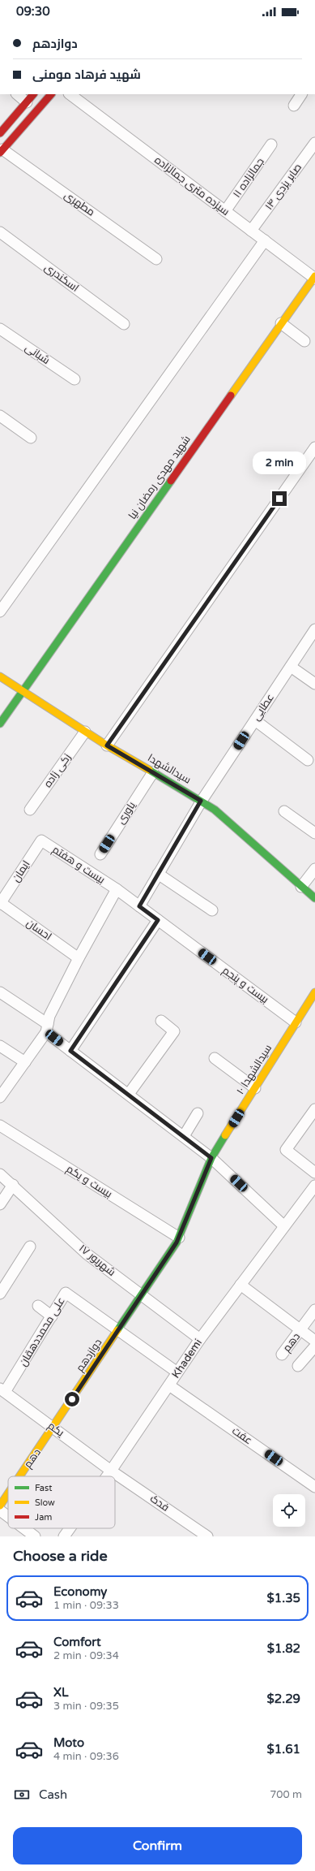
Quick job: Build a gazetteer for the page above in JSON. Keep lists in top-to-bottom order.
{
  "streets": {
    "street": [
      "جمالزاده ۱۱",
      "سیزده متری جمالزاده",
      "صابر یزدی ۱۴",
      "مطهری",
      "اسکندری",
      "شبانی",
      "شهید مهدی رمضان نیا",
      "عطایی",
      "سیدالشهدا",
      "زکی زاده",
      "یاوری",
      "بیست و هفتم",
      "ایمان",
      "احسان",
      "بیست و پنجم",
      "سیدالشهدا ۱۰",
      "بیست و یکم",
      "۱۷ شهریور",
      "علی محمددهقان",
      "دهم",
      "دوازدهم",
      "Khademi",
      "یکم",
      "عفت",
      "فدک"
    ]
  },
  "crossings": [
    ["جمالزاده ۱۱", "سیزده متری جمالزاده"],
    ["سیزده متری جمالزاده", "صابر یزدی ۱۴"],
    ["سیزده متری جمالزاده", "شهید مهدی رمضان نیا"],
    ["شهید مهدی رمضان نیا", "سیدالشهدا"],
    ["عطایی", "سیدالشهدا"],
    ["عطایی", "بیست و پنجم"],
    ["سیدالشهدا", "زکی زاده"],
    ["سیدالشهدا", "یاوری"],
    ["بیست و هفتم", "ایمان"],
    ["بیست و هفتم", "بیست و پنجم"],
    ["ایمان", "احسان"],
    ["بیست و پنجم", "سیدالشهدا ۱۰"],
    ["سیدالشهدا ۱۰", "بیست و یکم"],
    ["سیدالشهدا ۱۰", "دوازدهم"],
    ["بیست و یکم", "دوازدهم"],
    ["۱۷ شهریور", "دوازدهم"],
    ["۱۷ شهریور", "Khademi"],
    ["علی محمددهقان", "دوازدهم"],
    ["علی محمددهقان", "یکم"],
    ["دهم", "دوازدهم"],
    ["دهم", "یکم"],
    ["دوازدهم", "یکم"],
    ["Khademi", "یکم"],
    ["Khademi", "عفت"],
    ["Khademi", "فدک"],
    ["یکم", "فدک"]
  ],
  "legend": ["Fast", "Slow", "Jam"],
  "page": {
    "status": "09:30",
    "banner": ["دوازدهم", "شهید فرهاد مومنی"],
    "bubble": "2 min",
    "heading": "Choose a ride",
    "list": [
      {
        "name": "Economy",
        "note": "1 min · 09:33",
        "value": "$1.35"
      },
      {
        "name": "Comfort",
        "note": "2 min · 09:34",
        "value": "$1.82"
      },
      {
        "name": "XL",
        "note": "3 min · 09:35",
        "value": "$2.29"
      },
      {
        "name": "Moto",
        "note": "4 min · 09:36",
        "value": "$1.61"
      }
    ],
    "pay": ["Cash", "700 m"],
    "buttons": "Confirm"
  }
}
